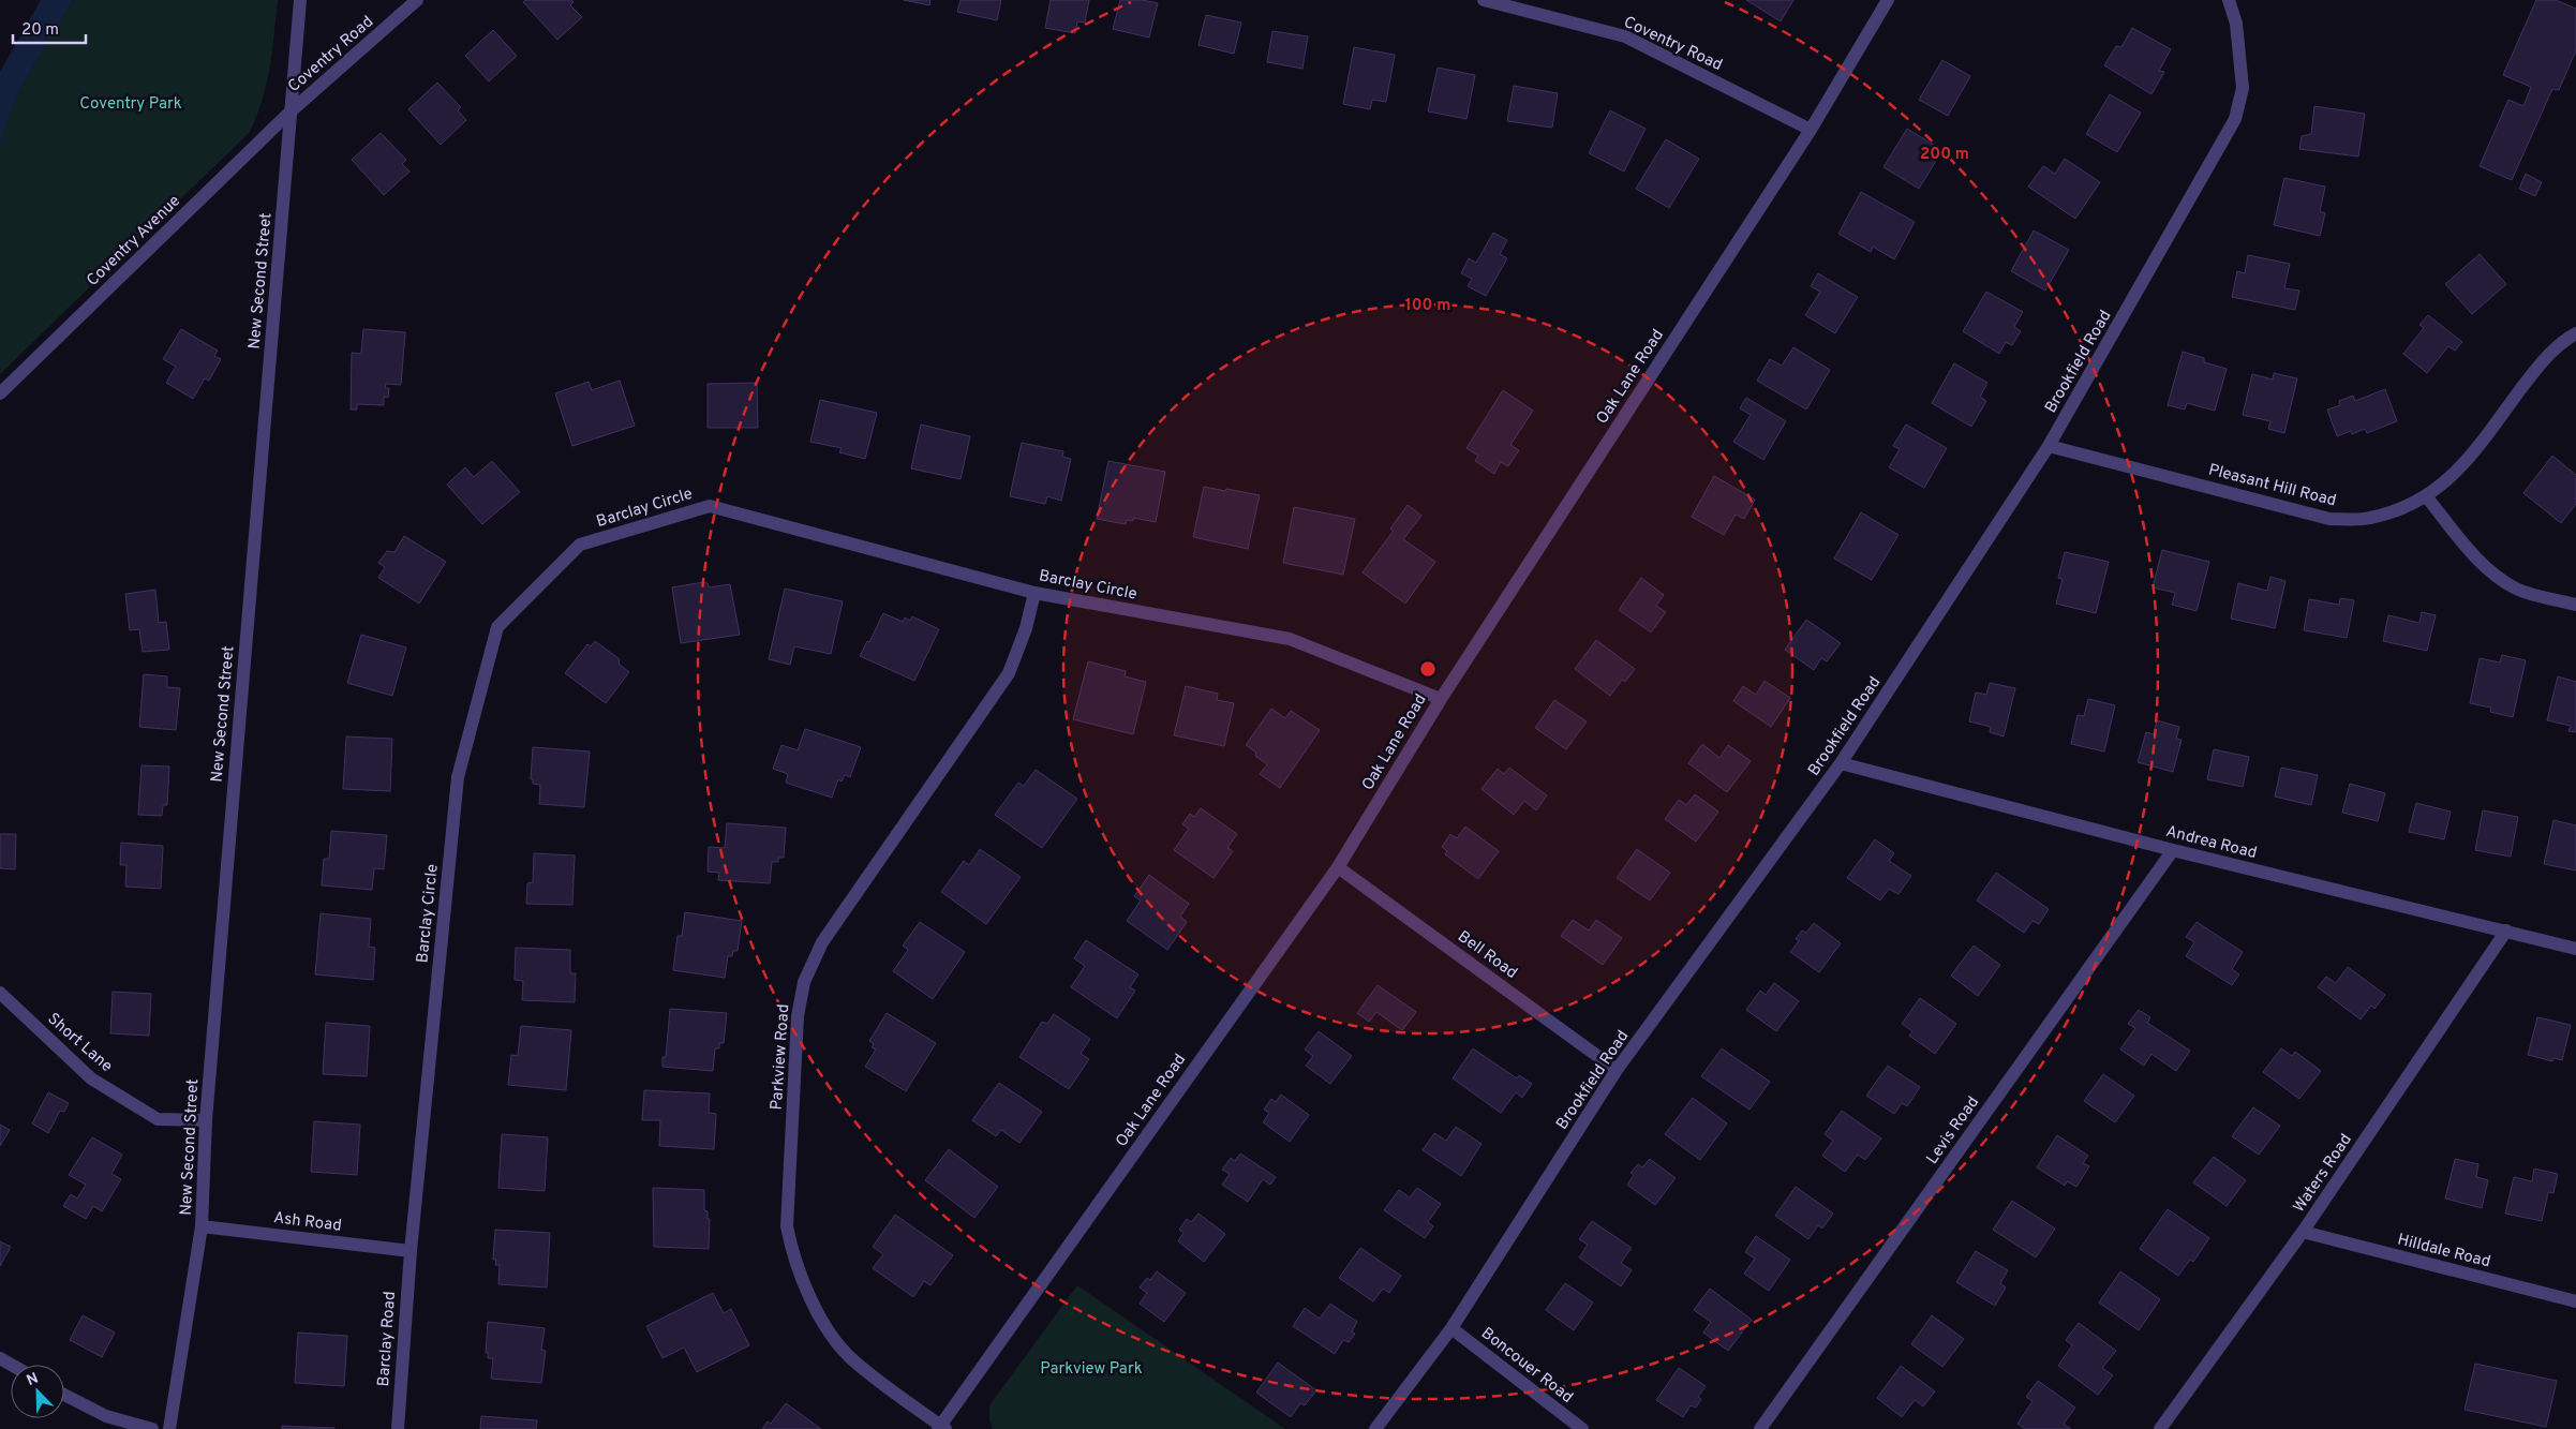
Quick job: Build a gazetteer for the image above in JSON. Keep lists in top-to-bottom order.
{
  "streets": {
    "street": [
      "Coventry Road",
      "Coventry Avenue",
      "New Second Street",
      "Brookfield Road",
      "Oak Lane Road",
      "Pleasant Hill Road",
      "Barclay Circle",
      "Andrea Road",
      "Bell Road",
      "Short Lane",
      "Parkview Road",
      "Levis Road",
      "Waters Road",
      "Ash Road",
      "Hilldale Road",
      "Barclay Road",
      "Boncouer Road"
    ]
  },
  "crossings": [
    ["Coventry Road", "Coventry Avenue"],
    ["Coventry Road", "New Second Street"],
    ["Coventry Road", "Oak Lane Road"],
    ["Coventry Avenue", "New Second Street"],
    ["New Second Street", "Short Lane"],
    ["New Second Street", "Ash Road"],
    ["Brookfield Road", "Pleasant Hill Road"],
    ["Brookfield Road", "Andrea Road"],
    ["Brookfield Road", "Bell Road"],
    ["Brookfield Road", "Boncouer Road"],
    ["Oak Lane Road", "Barclay Circle"],
    ["Oak Lane Road", "Bell Road"],
    ["Oak Lane Road", "Parkview Road"],
    ["Barclay Circle", "Parkview Road"],
    ["Barclay Circle", "Ash Road"],
    ["Barclay Circle", "Barclay Road"],
    ["Andrea Road", "Levis Road"],
    ["Andrea Road", "Waters Road"],
    ["Waters Road", "Hilldale Road"],
    ["Ash Road", "Barclay Road"]
  ],
  "parks": ["Coventry Park", "Parkview Park"],
  "scale_bar": "20 m",
  "north": "top left",
  "rings": ["200 m", "100 m"]
}
